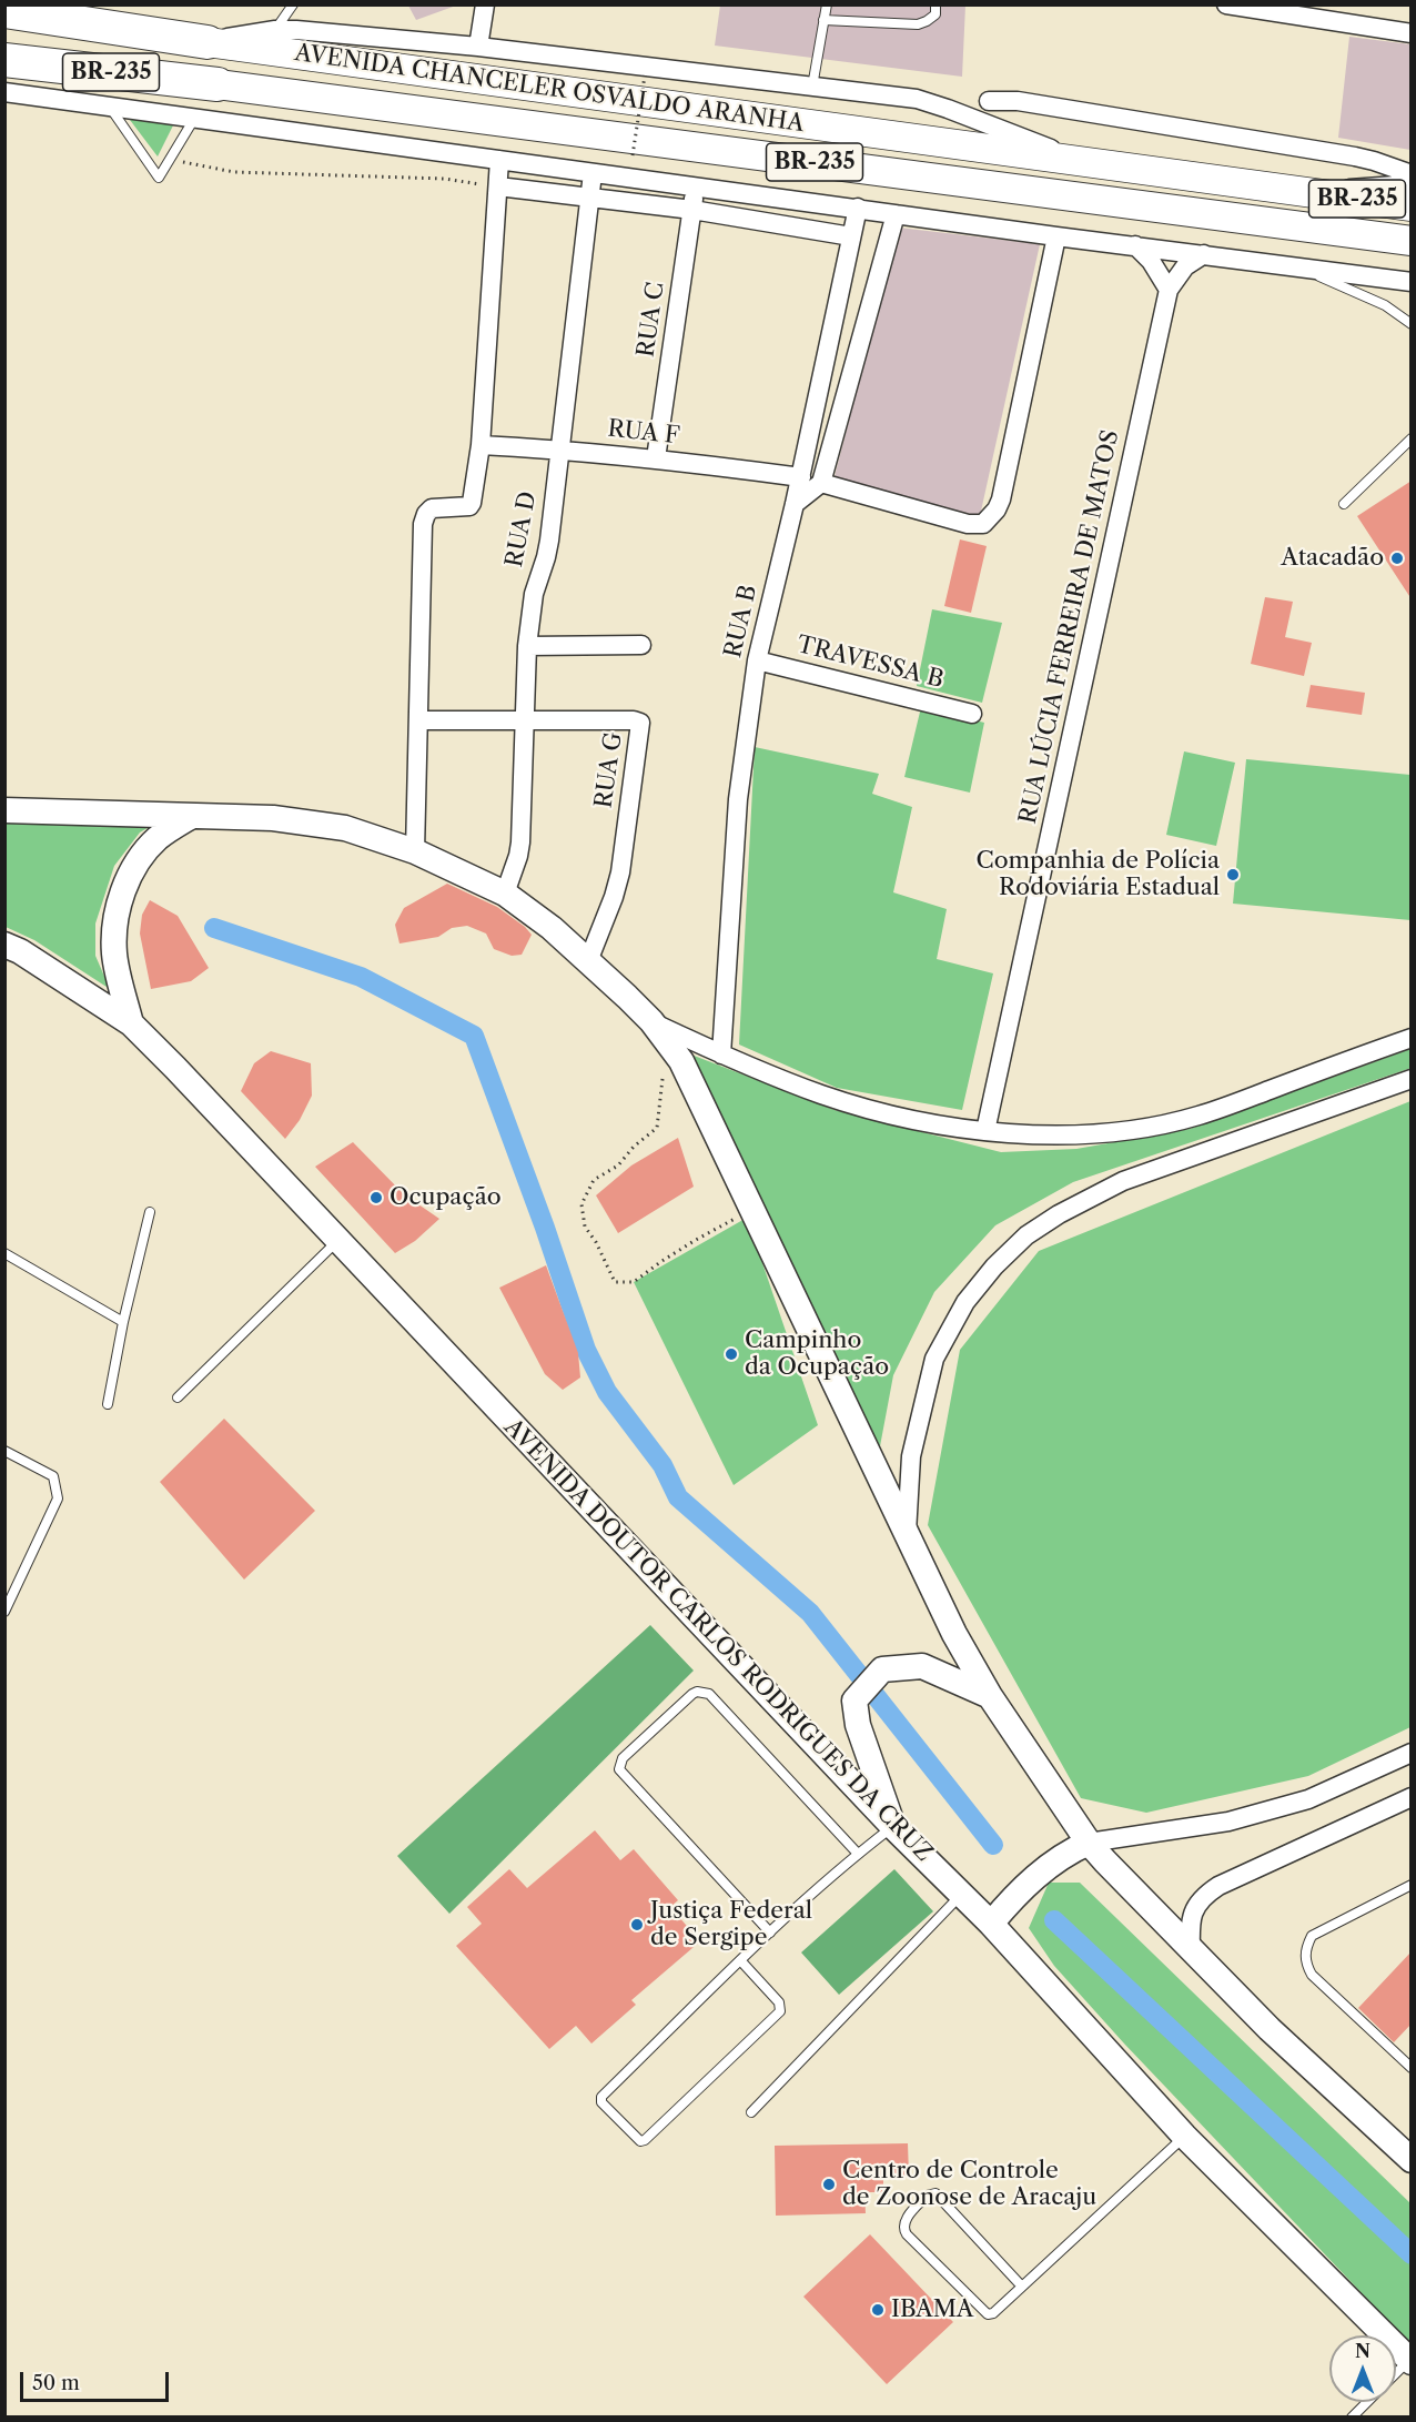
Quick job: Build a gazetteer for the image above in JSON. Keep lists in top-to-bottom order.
{
  "streets": {
    "highway": ["BR-235", "AVENIDA CHANCELER OSVALDO ARANHA"],
    "main road": ["AVENIDA DOUTOR CARLOS RODRIGUES DA CRUZ"],
    "street": [
      "RUA C",
      "RUA F",
      "RUA D",
      "RUA B",
      "RUA LÚCIA FERREIRA DE MATOS",
      "TRAVESSA B",
      "RUA G"
    ]
  },
  "crossings": [
    ["RUA C", "RUA F"],
    ["RUA F", "RUA D"],
    ["RUA F", "RUA B"],
    ["RUA D", "RUA G"],
    ["RUA B", "TRAVESSA B"]
  ],
  "places": [
    "Atacadão",
    "Companhia de Polícia Rodoviária Estadual",
    "Ocupação",
    "Campinho da Ocupação",
    "Justiça Federal de Sergipe",
    "Centro de Controle de Zoonose de Aracaju",
    "IBAMA"
  ],
  "scale_bar": "50 m",
  "north": "top"
}
